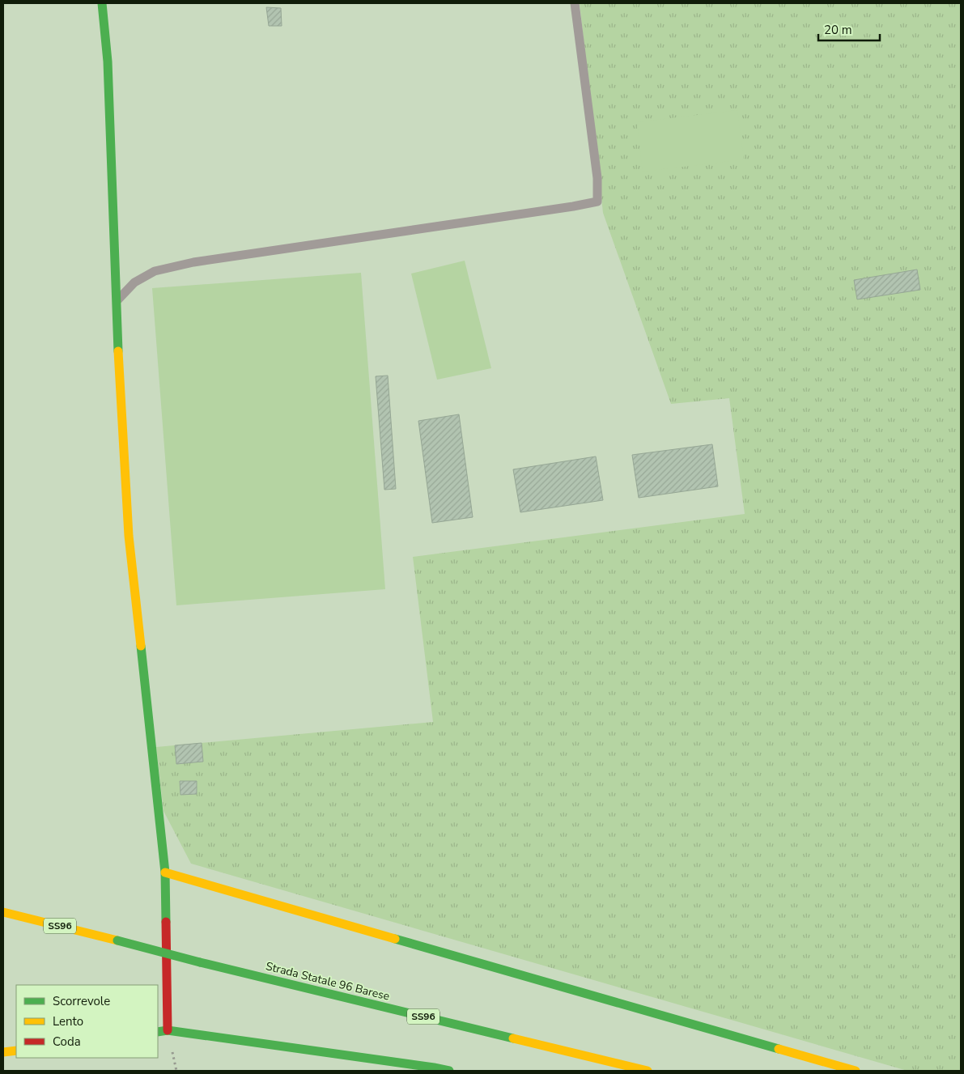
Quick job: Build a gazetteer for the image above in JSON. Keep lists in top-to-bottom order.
{
  "streets": {
    "main road": ["SS96", "Strada Statale 96 Barese"]
  },
  "legend": ["Scorrevole", "Lento", "Coda"],
  "scale_bar": "20 m"
}
